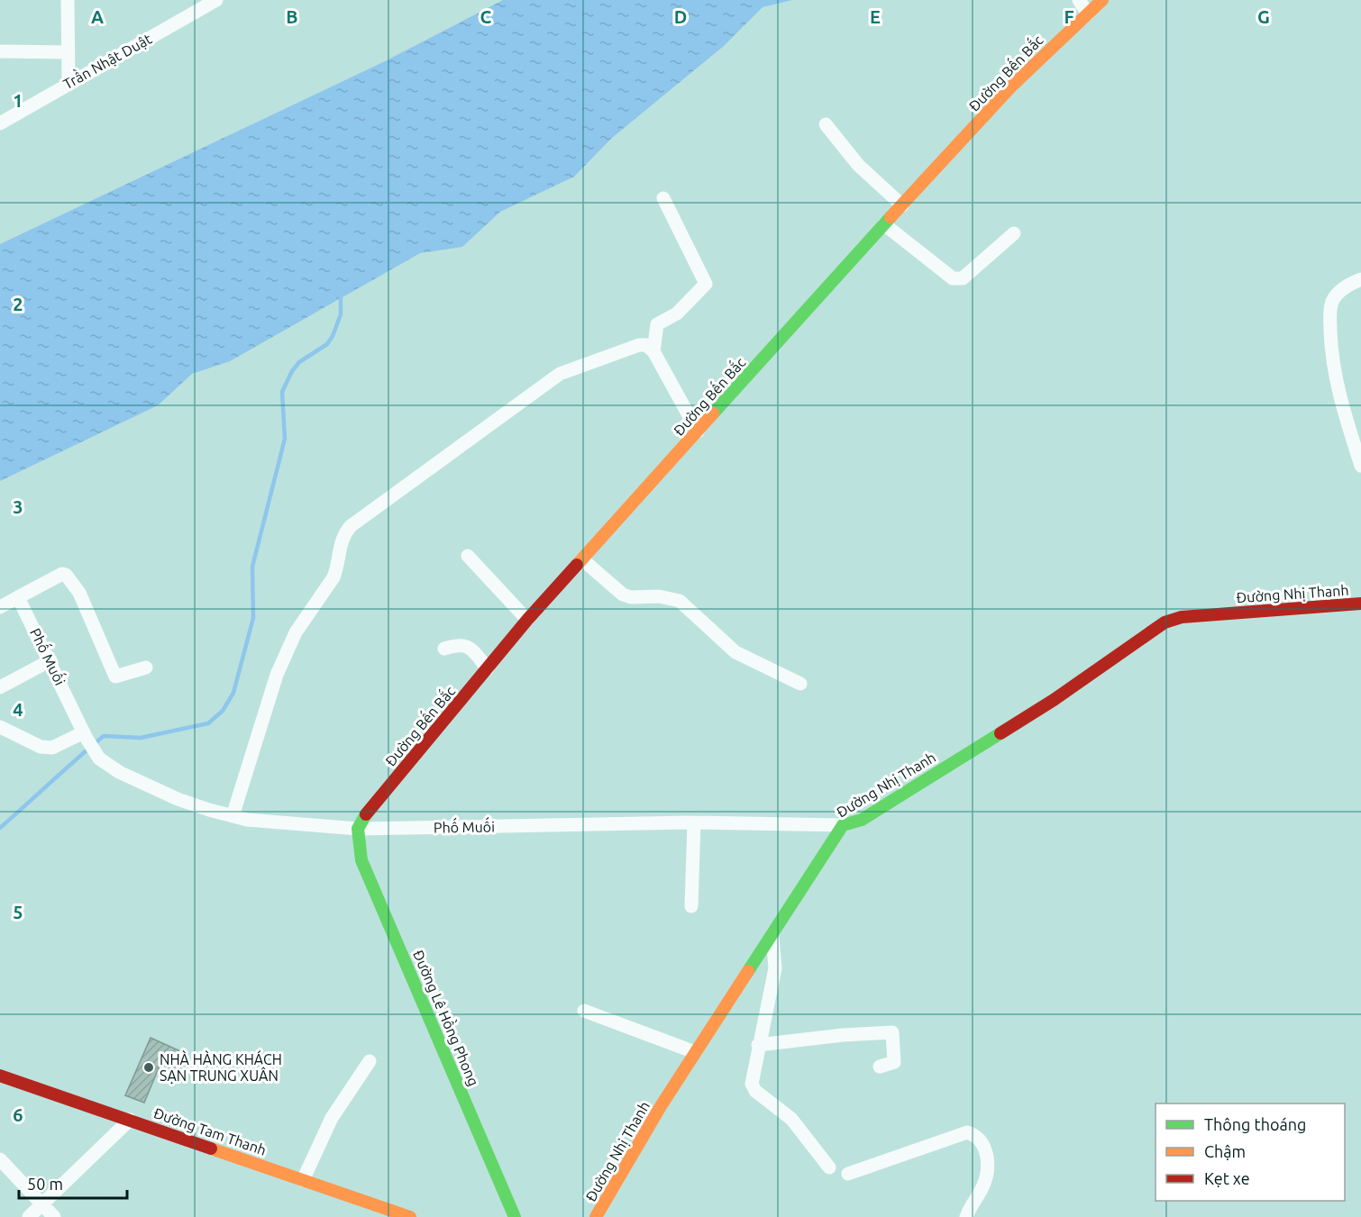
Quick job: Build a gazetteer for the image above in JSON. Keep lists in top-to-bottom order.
{
  "streets": {
    "main road": [
      "Đường Bến Bắc",
      "Đường Nhị Thanh",
      "Đường Lê Hồng Phong",
      "Đường Tam Thanh"
    ],
    "street": ["Trần Nhật Duật", "Phố Muối"]
  },
  "crossings": [
    ["Đường Bến Bắc", "Phố Muối"],
    ["Đường Bến Bắc", "Đường Lê Hồng Phong"],
    ["Đường Nhị Thanh", "Phố Muối"],
    ["Phố Muối", "Đường Lê Hồng Phong"]
  ],
  "places": ["NHÀ HÀNG KHÁCH SẠN TRUNG XUÂN"],
  "legend": ["Thông thoáng", "Chậm", "Kẹt xe"],
  "scale_bar": "50 m",
  "grid": {
    "columns": [
      "A",
      "B",
      "C",
      "D",
      "E",
      "F",
      "G"
    ],
    "rows": [
      "1",
      "2",
      "3",
      "4",
      "5",
      "6"
    ]
  }
}
